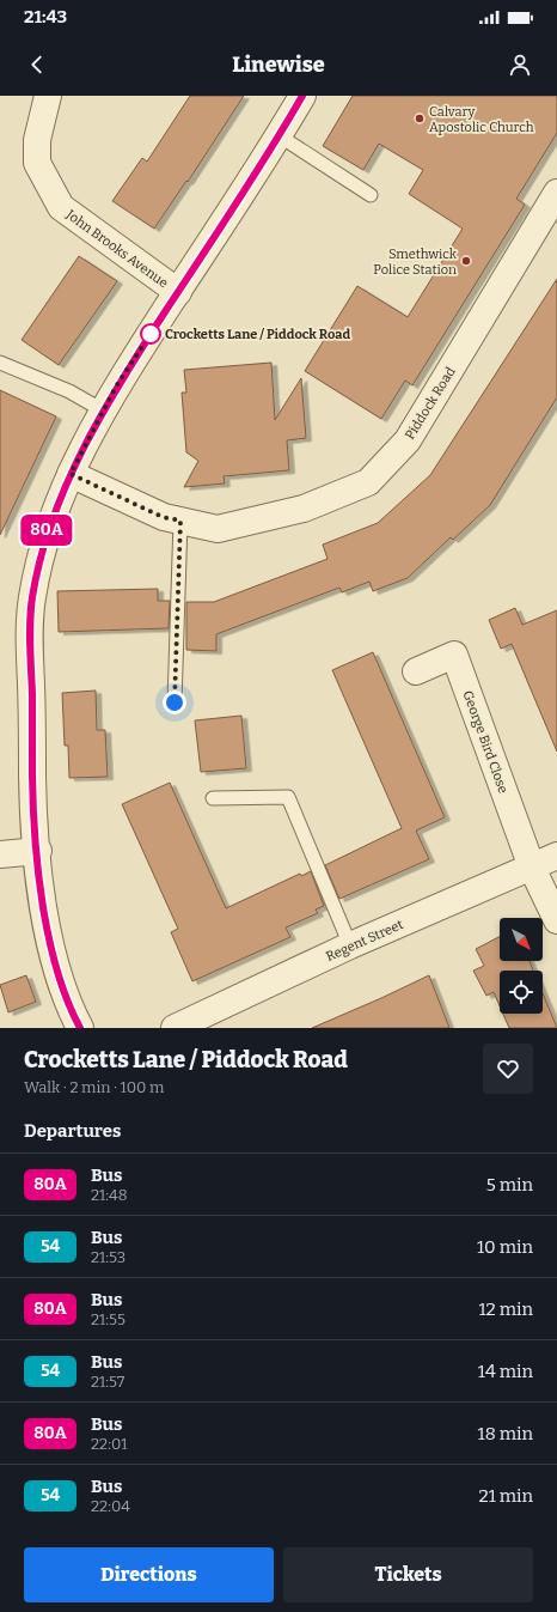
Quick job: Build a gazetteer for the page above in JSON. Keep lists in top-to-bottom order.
{
  "streets": {
    "street": [
      "John Brooks Avenue",
      "Piddock Road",
      "George Bird Close",
      "Regent Street"
    ]
  },
  "crossings": [
    ["George Bird Close", "Regent Street"]
  ],
  "places": ["Calvary Apostolic Church", "Smethwick Police Station", "Crocketts Lane / Piddock Road"],
  "lines": ["bus line 80A"],
  "north": "bottom right",
  "page": {
    "status": "21:43",
    "header": "Linewise",
    "on_map": "80A",
    "heading": [
      ["Crocketts Lane / Piddock Road", "Walk · 2 min · 100 m"],
      "Departures"
    ],
    "list": [
      {
        "mark": "80A",
        "name": "Bus",
        "note": "21:48",
        "value": "5 min"
      },
      {
        "mark": "54",
        "name": "Bus",
        "note": "21:53",
        "value": "10 min"
      },
      {
        "mark": "80A",
        "name": "Bus",
        "note": "21:55",
        "value": "12 min"
      },
      {
        "mark": "54",
        "name": "Bus",
        "note": "21:57",
        "value": "14 min"
      },
      {
        "mark": "80A",
        "name": "Bus",
        "note": "22:01",
        "value": "18 min"
      },
      {
        "mark": "54",
        "name": "Bus",
        "note": "22:04",
        "value": "21 min"
      }
    ],
    "buttons": ["Directions", "Tickets"]
  }
}
